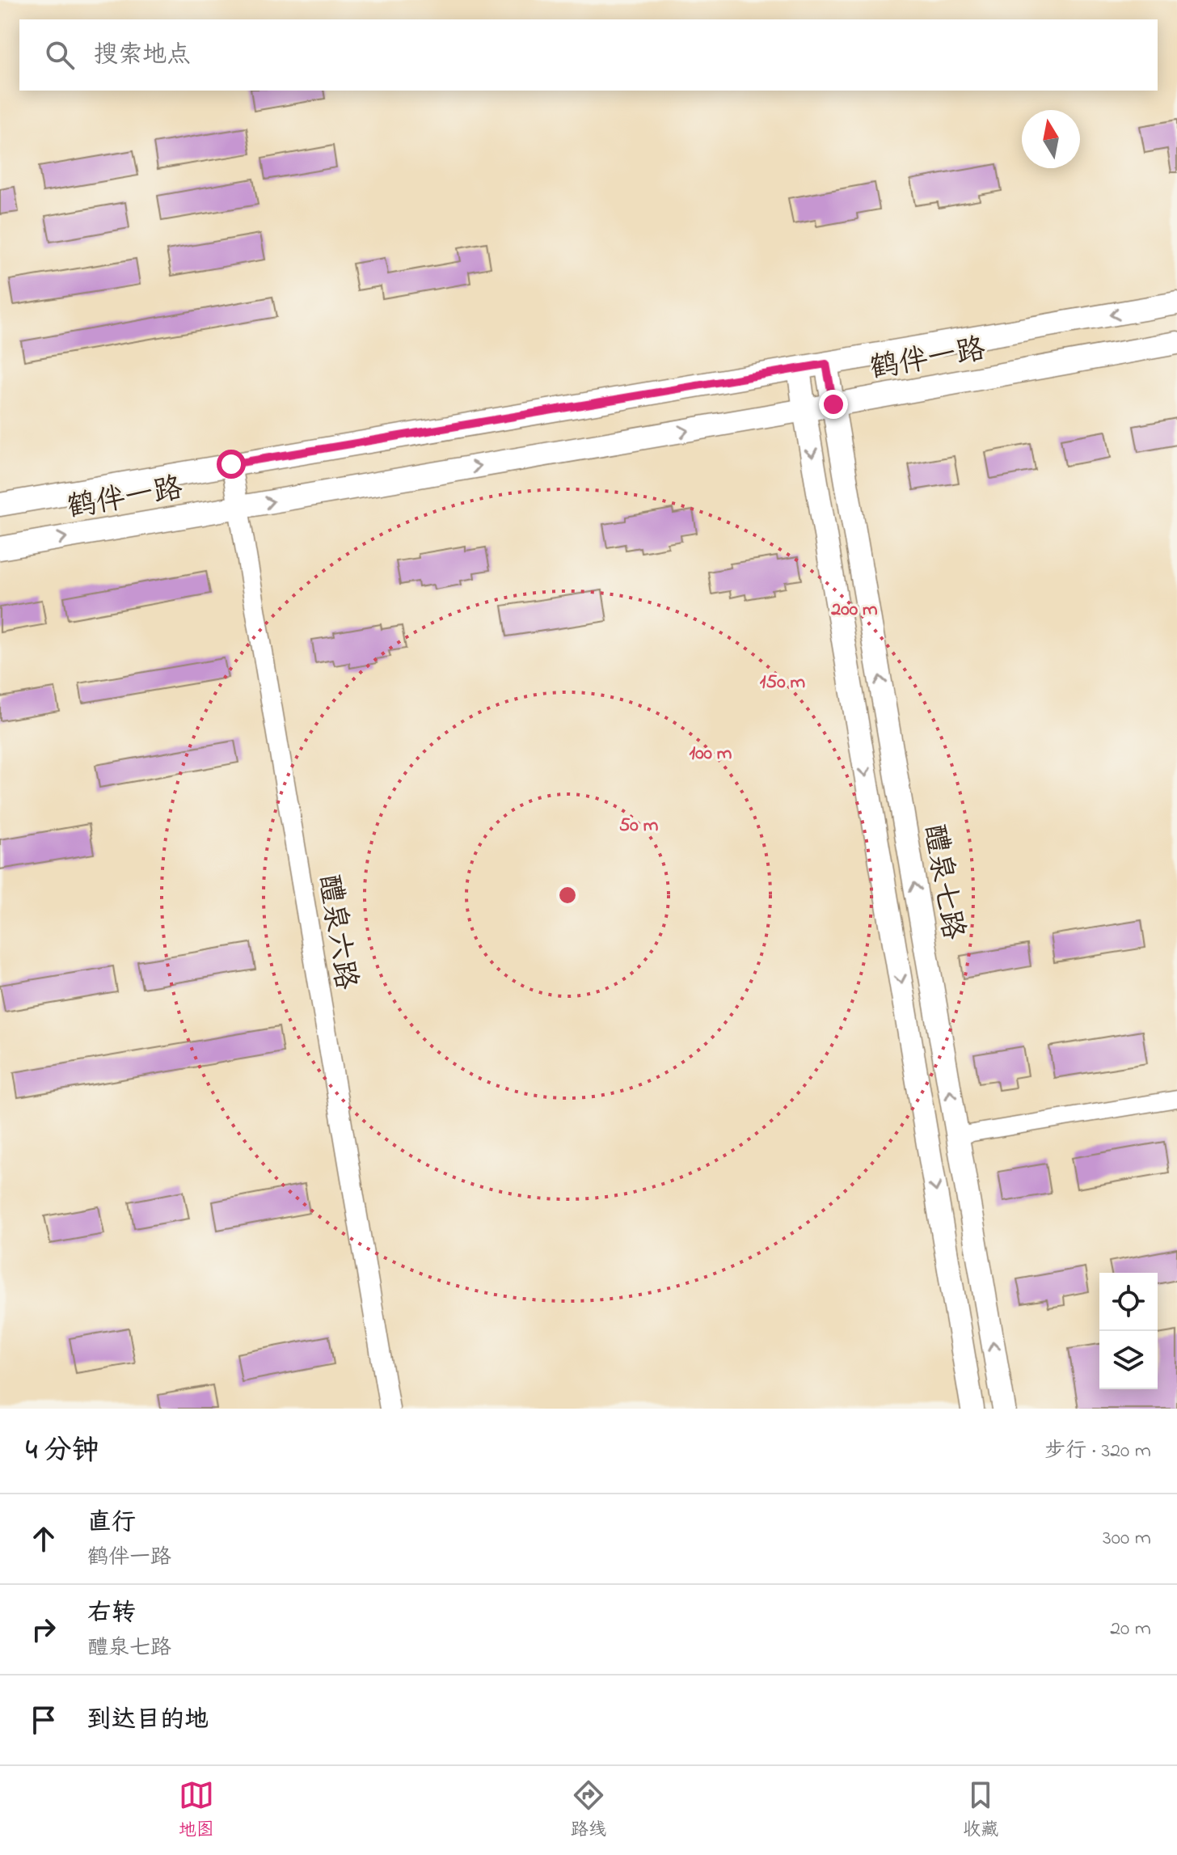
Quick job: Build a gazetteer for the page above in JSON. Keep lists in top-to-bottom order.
{
  "streets": {
    "main road": ["鹤伴一路", "醴泉七路"],
    "street": ["醴泉六路"]
  },
  "crossings": [
    ["鹤伴一路", "醴泉七路"],
    ["鹤伴一路", "醴泉六路"]
  ],
  "north": "top",
  "page": {
    "search": "搜索地点",
    "heading": ["4 分钟", "步行 · 320 m"],
    "list": [
      ["直行", "鹤伴一路", "300 m"],
      ["右转", "醴泉七路", "20 m"],
      "到达目的地"
    ],
    "nav": ["地图", "路线", "收藏"]
  },
  "rings": [
    "200 m",
    "150 m",
    "100 m",
    "50 m"
  ]
}
